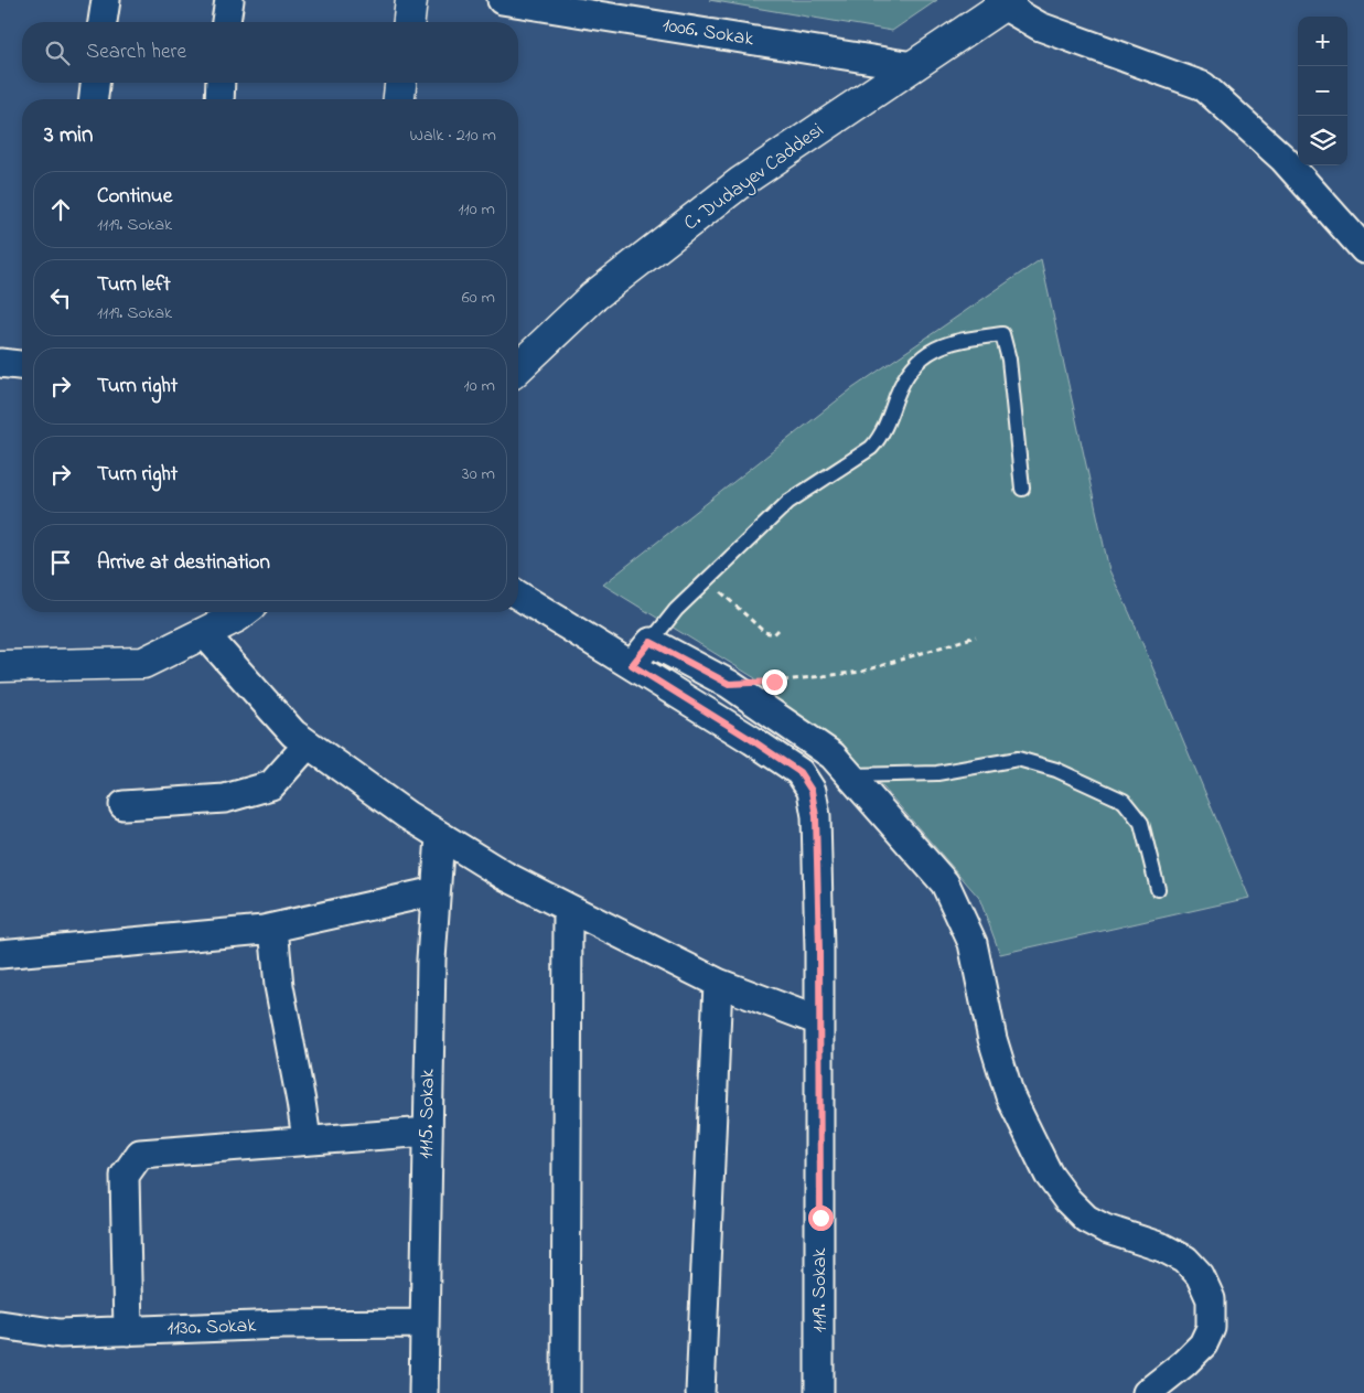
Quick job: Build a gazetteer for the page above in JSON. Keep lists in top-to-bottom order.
{
  "streets": {
    "street": [
      "1006. Sokak",
      "C. Dudayev Caddesi",
      "1115. Sokak",
      "1119. Sokak",
      "1130. Sokak"
    ]
  },
  "crossings": [
    ["1006. Sokak", "C. Dudayev Caddesi"],
    ["1115. Sokak", "1130. Sokak"]
  ],
  "page": {
    "map_buttons": ["+", "−"],
    "search": "Search here",
    "heading": ["3 min", "Walk · 210 m"],
    "list": [
      ["Continue", "1119. Sokak", "110 m"],
      ["Turn left", "1119. Sokak", "60 m"],
      ["Turn right", "10 m"],
      ["Turn right", "30 m"],
      "Arrive at destination"
    ]
  }
}
